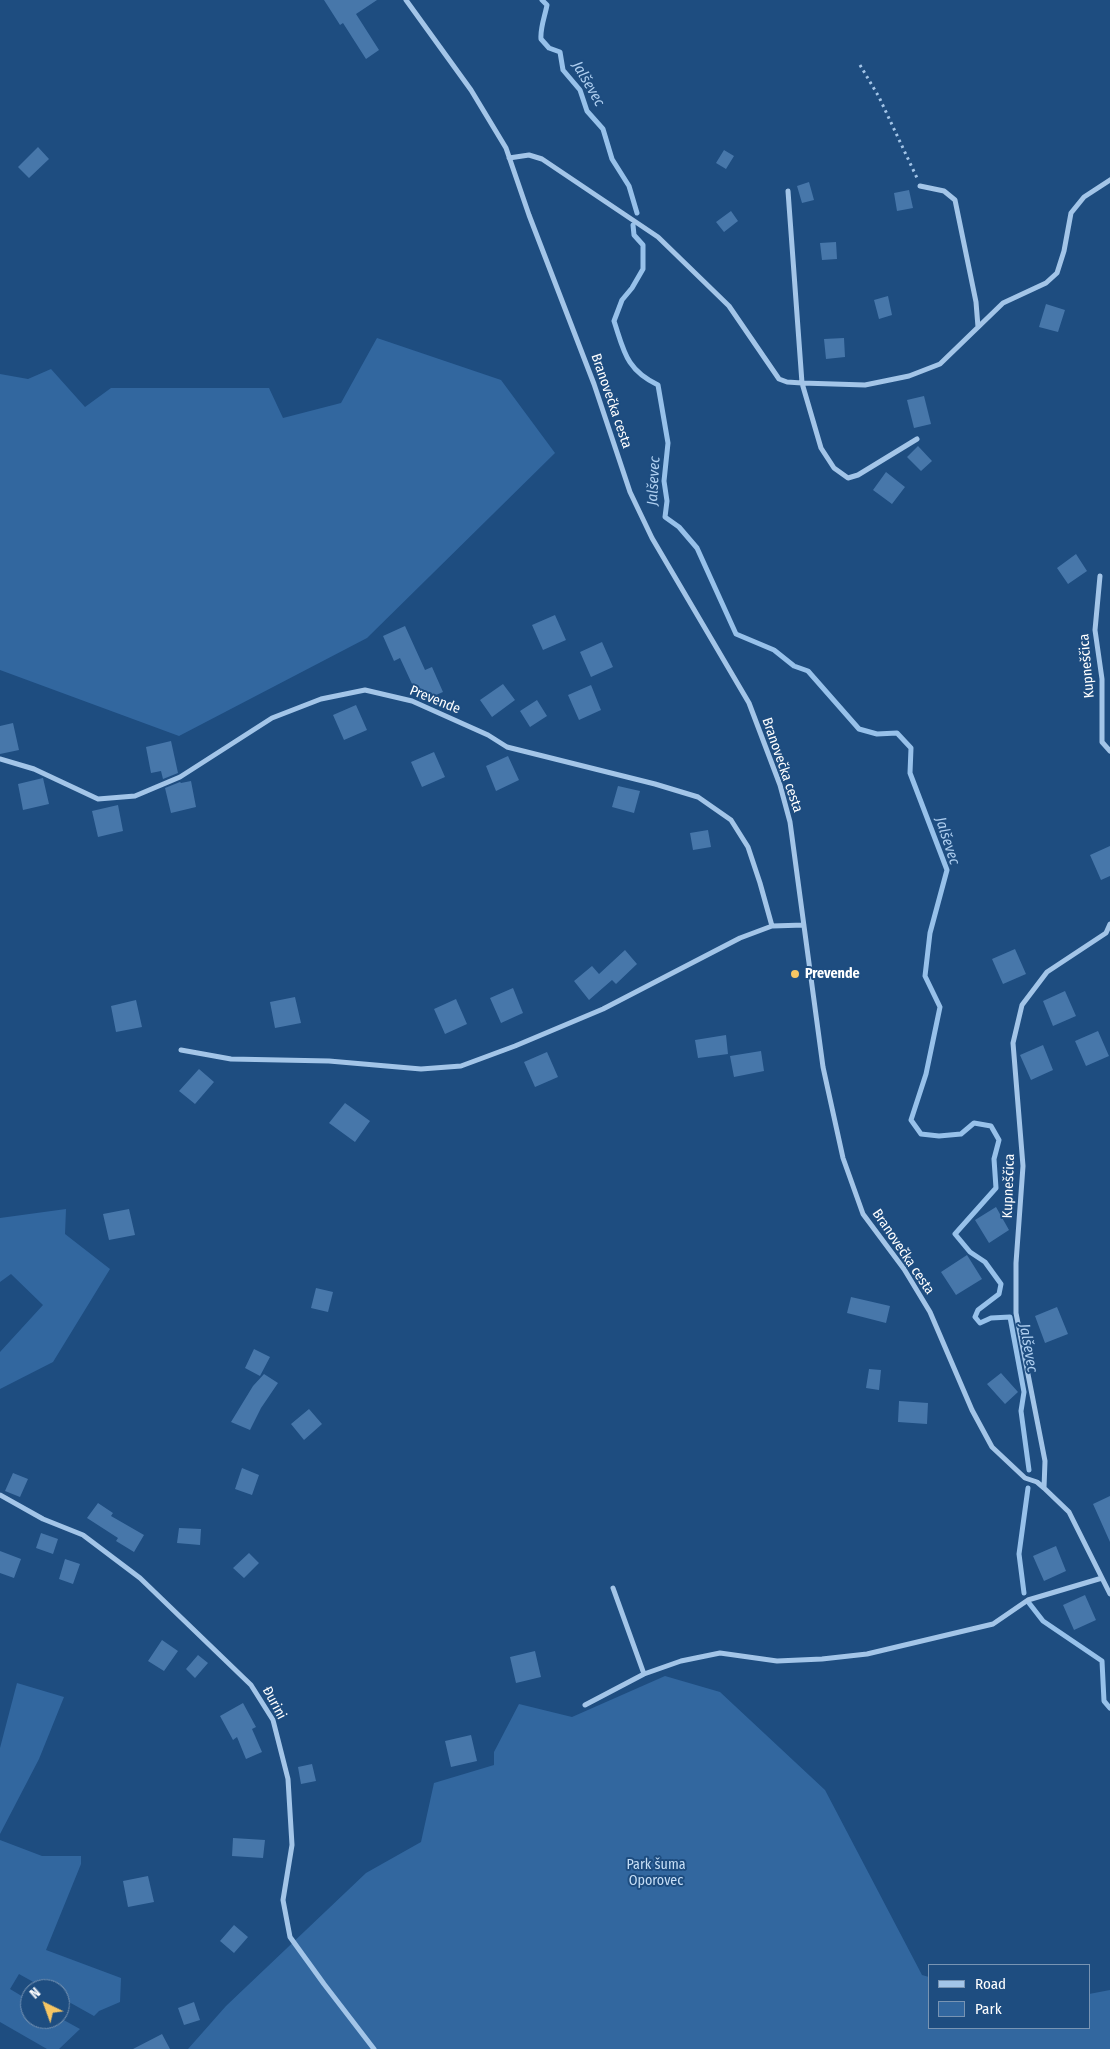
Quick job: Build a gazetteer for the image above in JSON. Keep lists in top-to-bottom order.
{
  "streets": {
    "street": [
      "Branovečka cesta",
      "Kupneščica",
      "Prevende",
      "Đurini"
    ]
  },
  "crossings": [
    ["Branovečka cesta", "Kupneščica"]
  ],
  "water": ["Jalševec"],
  "parks": ["Park šuma Oporovec"],
  "places": ["Prevende"],
  "legend": ["Road", "Park"],
  "north": "top left"
}
